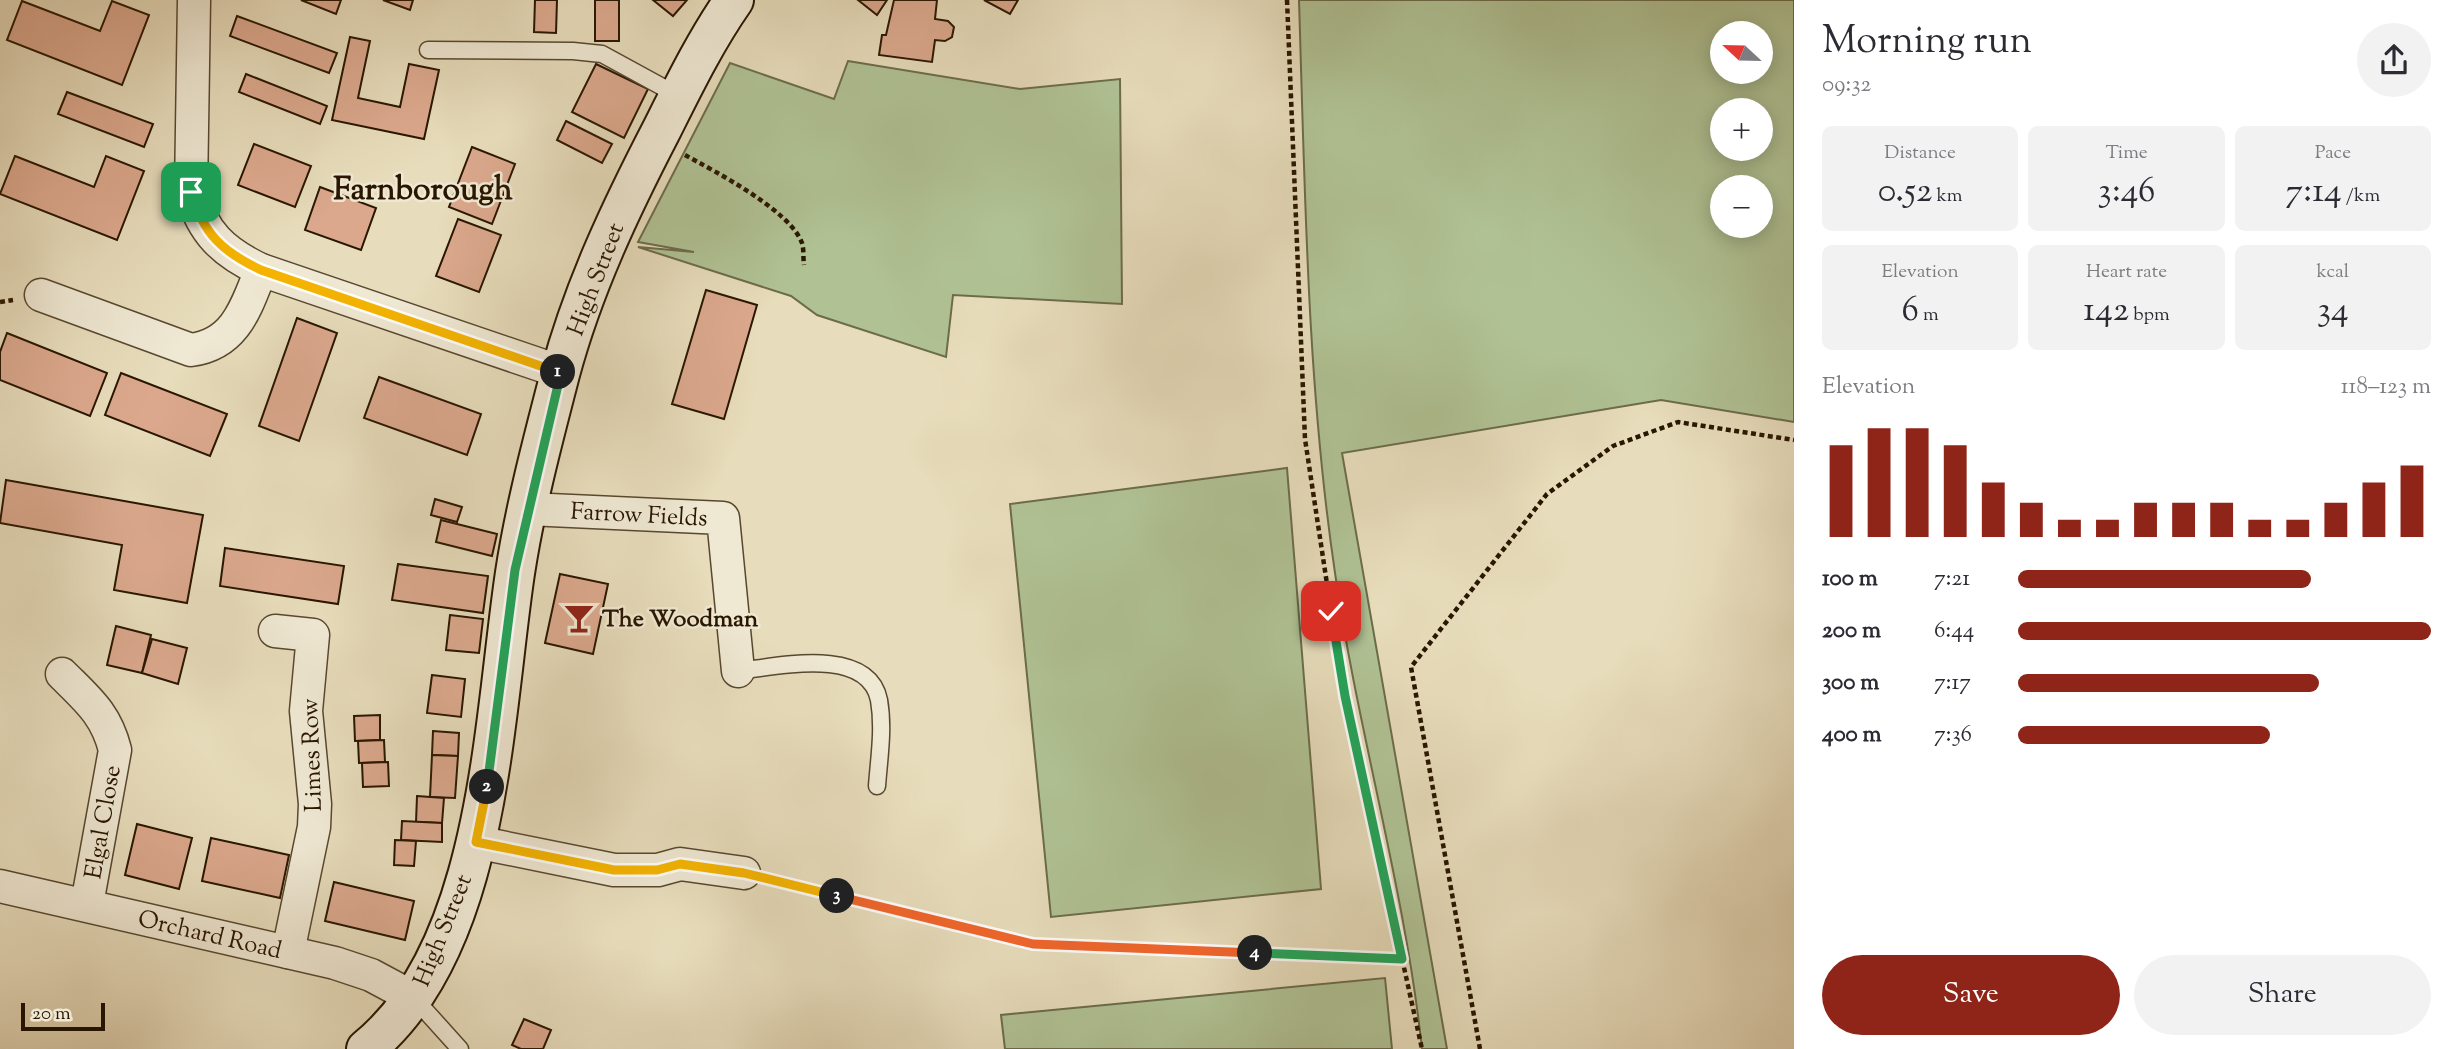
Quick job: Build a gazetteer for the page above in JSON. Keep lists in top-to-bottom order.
{
  "streets": {
    "main road": ["High Street"],
    "street": [
      "Farrow Fields",
      "Limes Row",
      "Elgal Close",
      "Orchard Road"
    ]
  },
  "crossings": [
    ["High Street", "Farrow Fields"],
    ["High Street", "Orchard Road"],
    ["Limes Row", "Orchard Road"],
    ["Elgal Close", "Orchard Road"]
  ],
  "districts": ["Farnborough"],
  "places": {
    "bar": ["The Woodman"]
  },
  "scale_bar": "20 m",
  "north": "left",
  "page": {
    "heading": ["Morning run", "09:32"],
    "map_buttons": ["+", "−"],
    "stats": [
      ["Distance", "0.52 km"],
      ["Time", "3:46"],
      ["Pace", "7:14 /km"],
      ["Elevation", "6 m"],
      ["Heart rate", "142 bpm"],
      ["kcal", "34"]
    ],
    "pins": [
      "1",
      "2",
      "3",
      "4"
    ],
    "chart": ["Elevation", "118–123 m"],
    "list": [
      {
        "name": "100 m",
        "note": "7:21"
      },
      {
        "name": "200 m",
        "note": "6:44"
      },
      {
        "name": "300 m",
        "note": "7:17"
      },
      {
        "name": "400 m",
        "note": "7:36"
      }
    ],
    "buttons": ["Save", "Share"],
    "scale": "20 m"
  }
}
